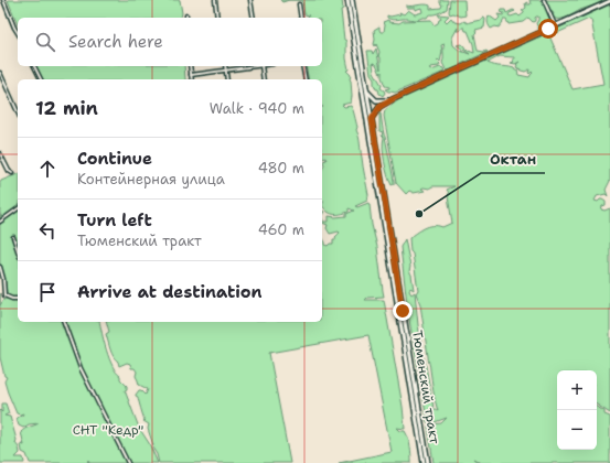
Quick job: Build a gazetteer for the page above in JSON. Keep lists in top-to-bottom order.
{
  "streets": {
    "main road": ["Тюменский тракт"]
  },
  "parks": ["СНТ \"Кедр\""],
  "places": ["Октан"],
  "page": {
    "search": "Search here",
    "heading": ["12 min", "Walk · 940 m"],
    "list": [
      ["Continue", "Контейнерная улица", "480 m"],
      ["Turn left", "Тюменский тракт", "460 m"],
      "Arrive at destination"
    ],
    "map_buttons": ["+", "−"]
  }
}
